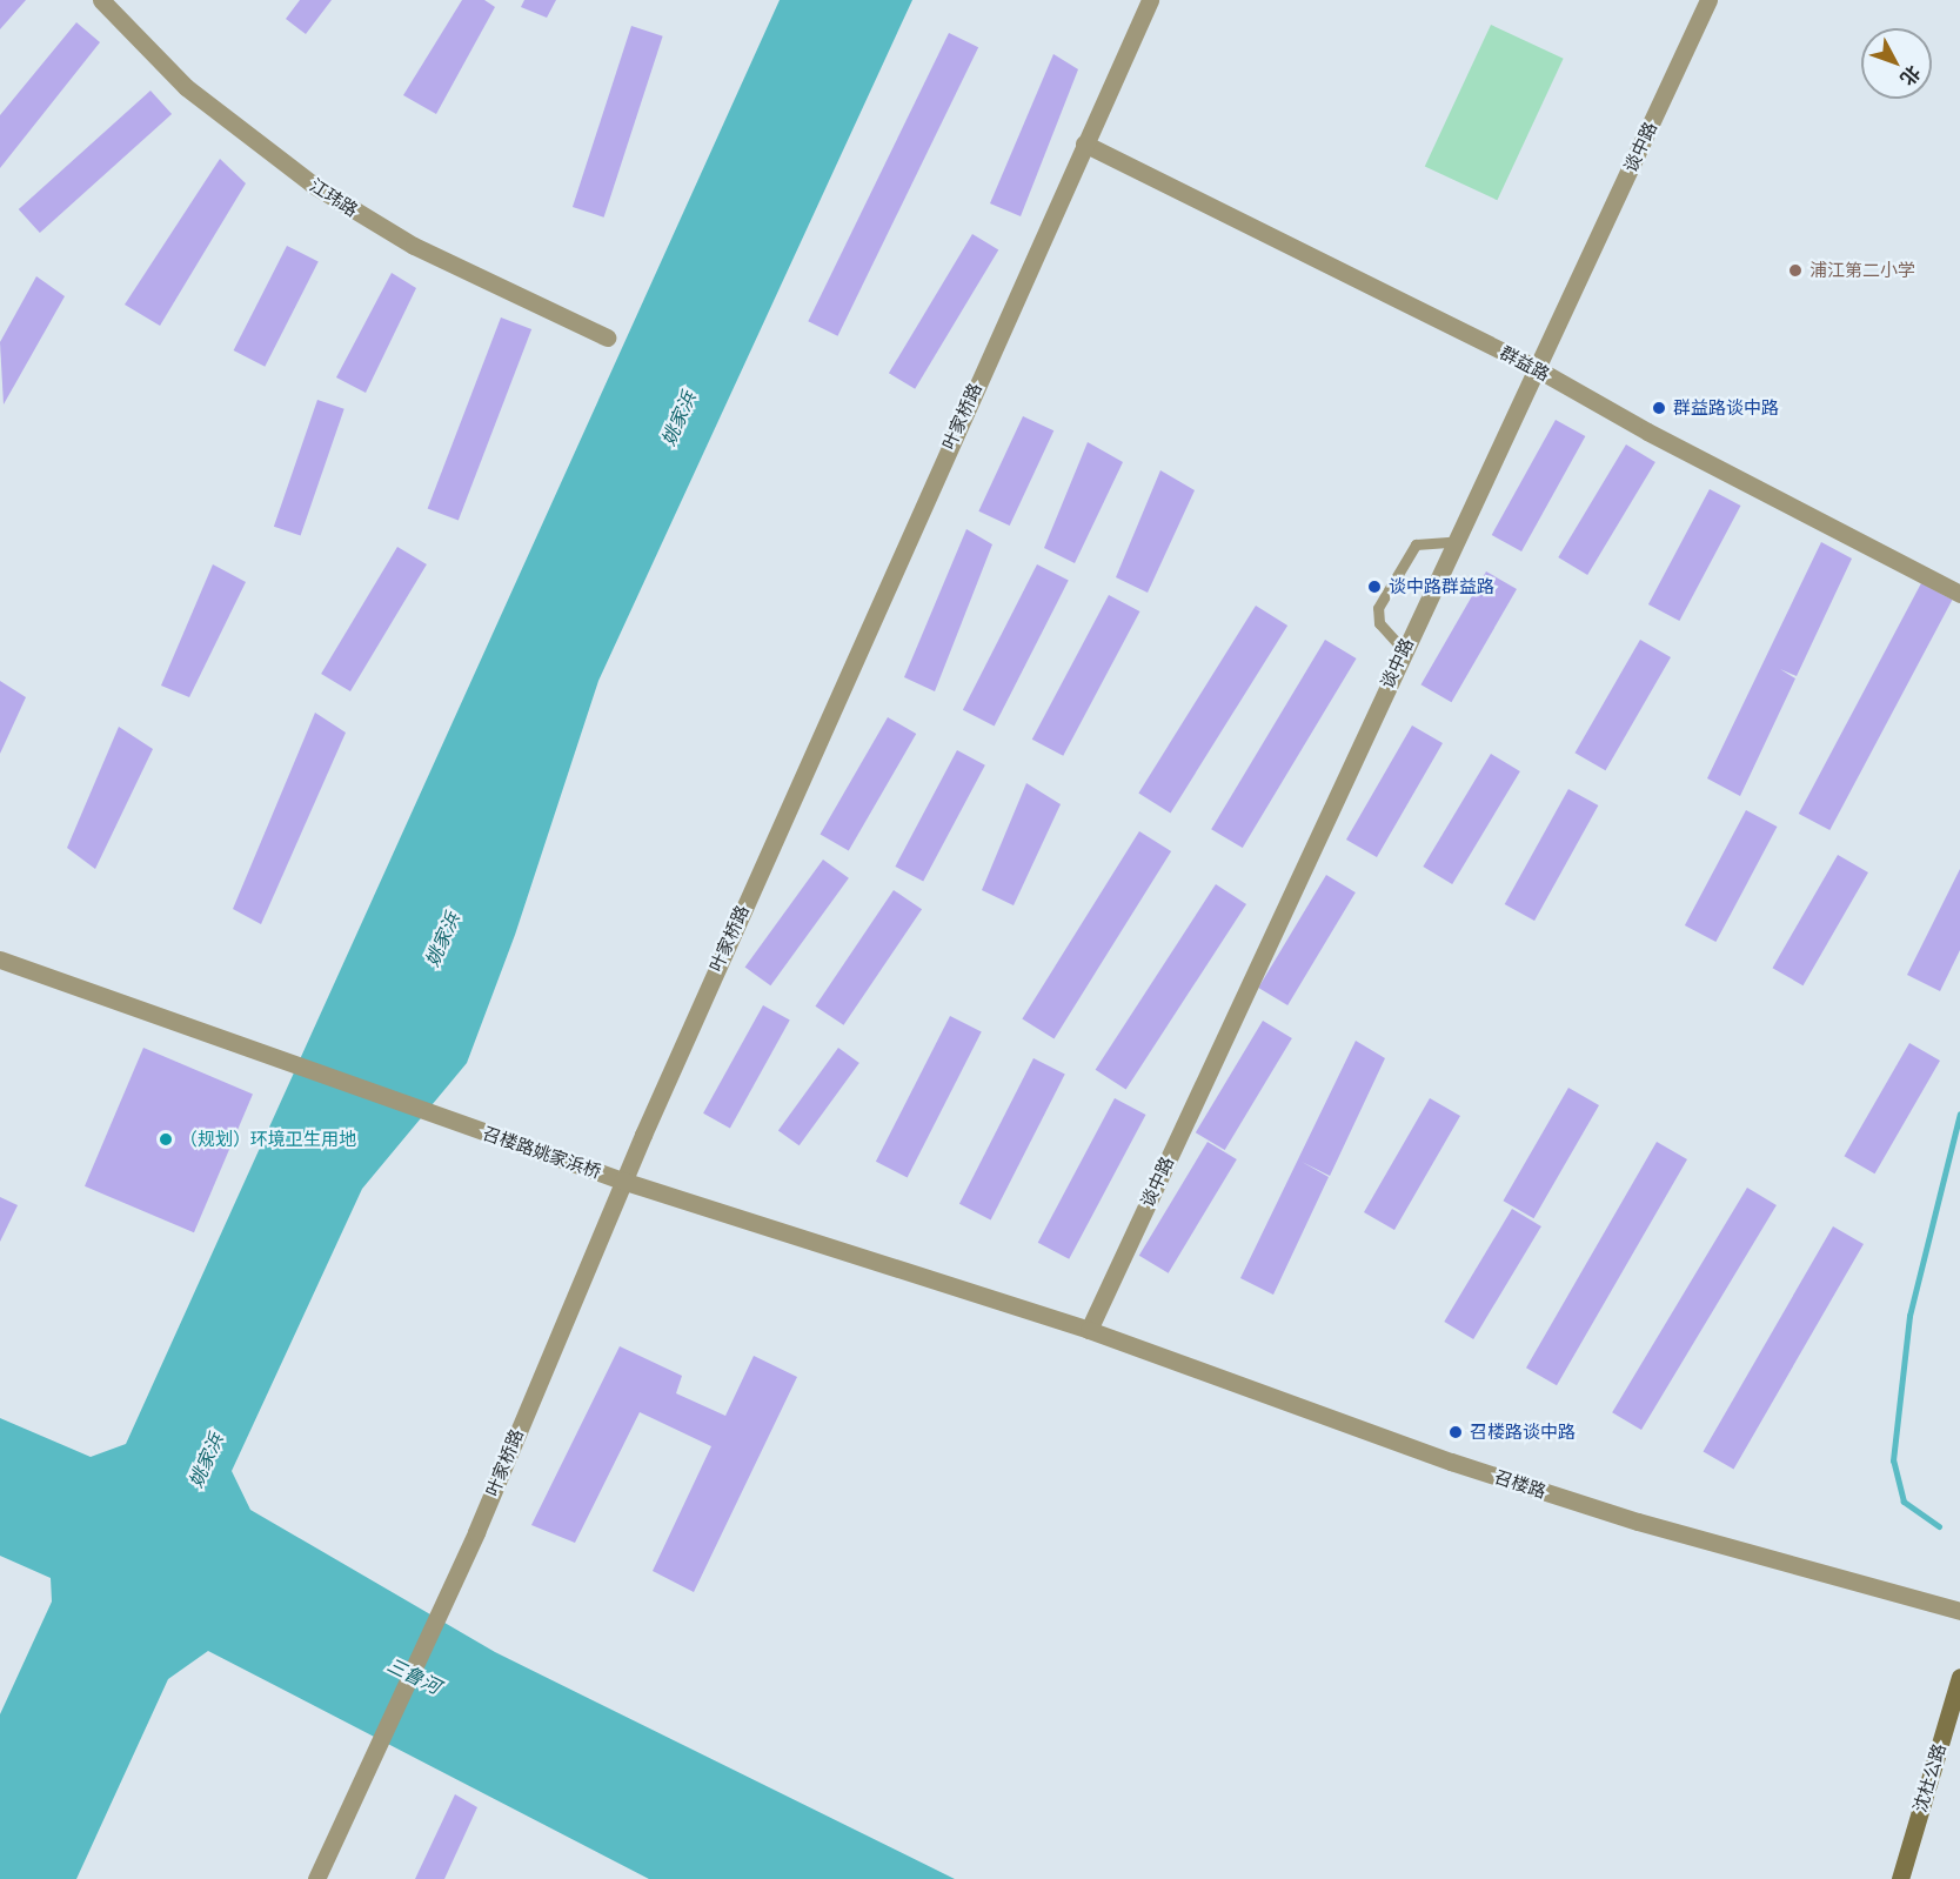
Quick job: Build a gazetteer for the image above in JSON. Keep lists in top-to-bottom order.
{
  "streets": {
    "main road": ["沈杜公路"],
    "street": [
      "谈中路",
      "江玮路",
      "群益路",
      "叶家桥路",
      "召楼路姚家浜桥",
      "召楼路"
    ]
  },
  "crossings": [
    ["谈中路", "群益路"],
    ["谈中路", "召楼路姚家浜桥"],
    ["谈中路", "召楼路"],
    ["群益路", "叶家桥路"],
    ["召楼路姚家浜桥", "召楼路"]
  ],
  "water": ["姚家浜", "三鲁河"],
  "places": [
    "浦江第二小学",
    "群益路谈中路",
    "谈中路群益路",
    "（规划）环境卫生用地",
    "召楼路谈中路"
  ],
  "north": "bottom right"
}
